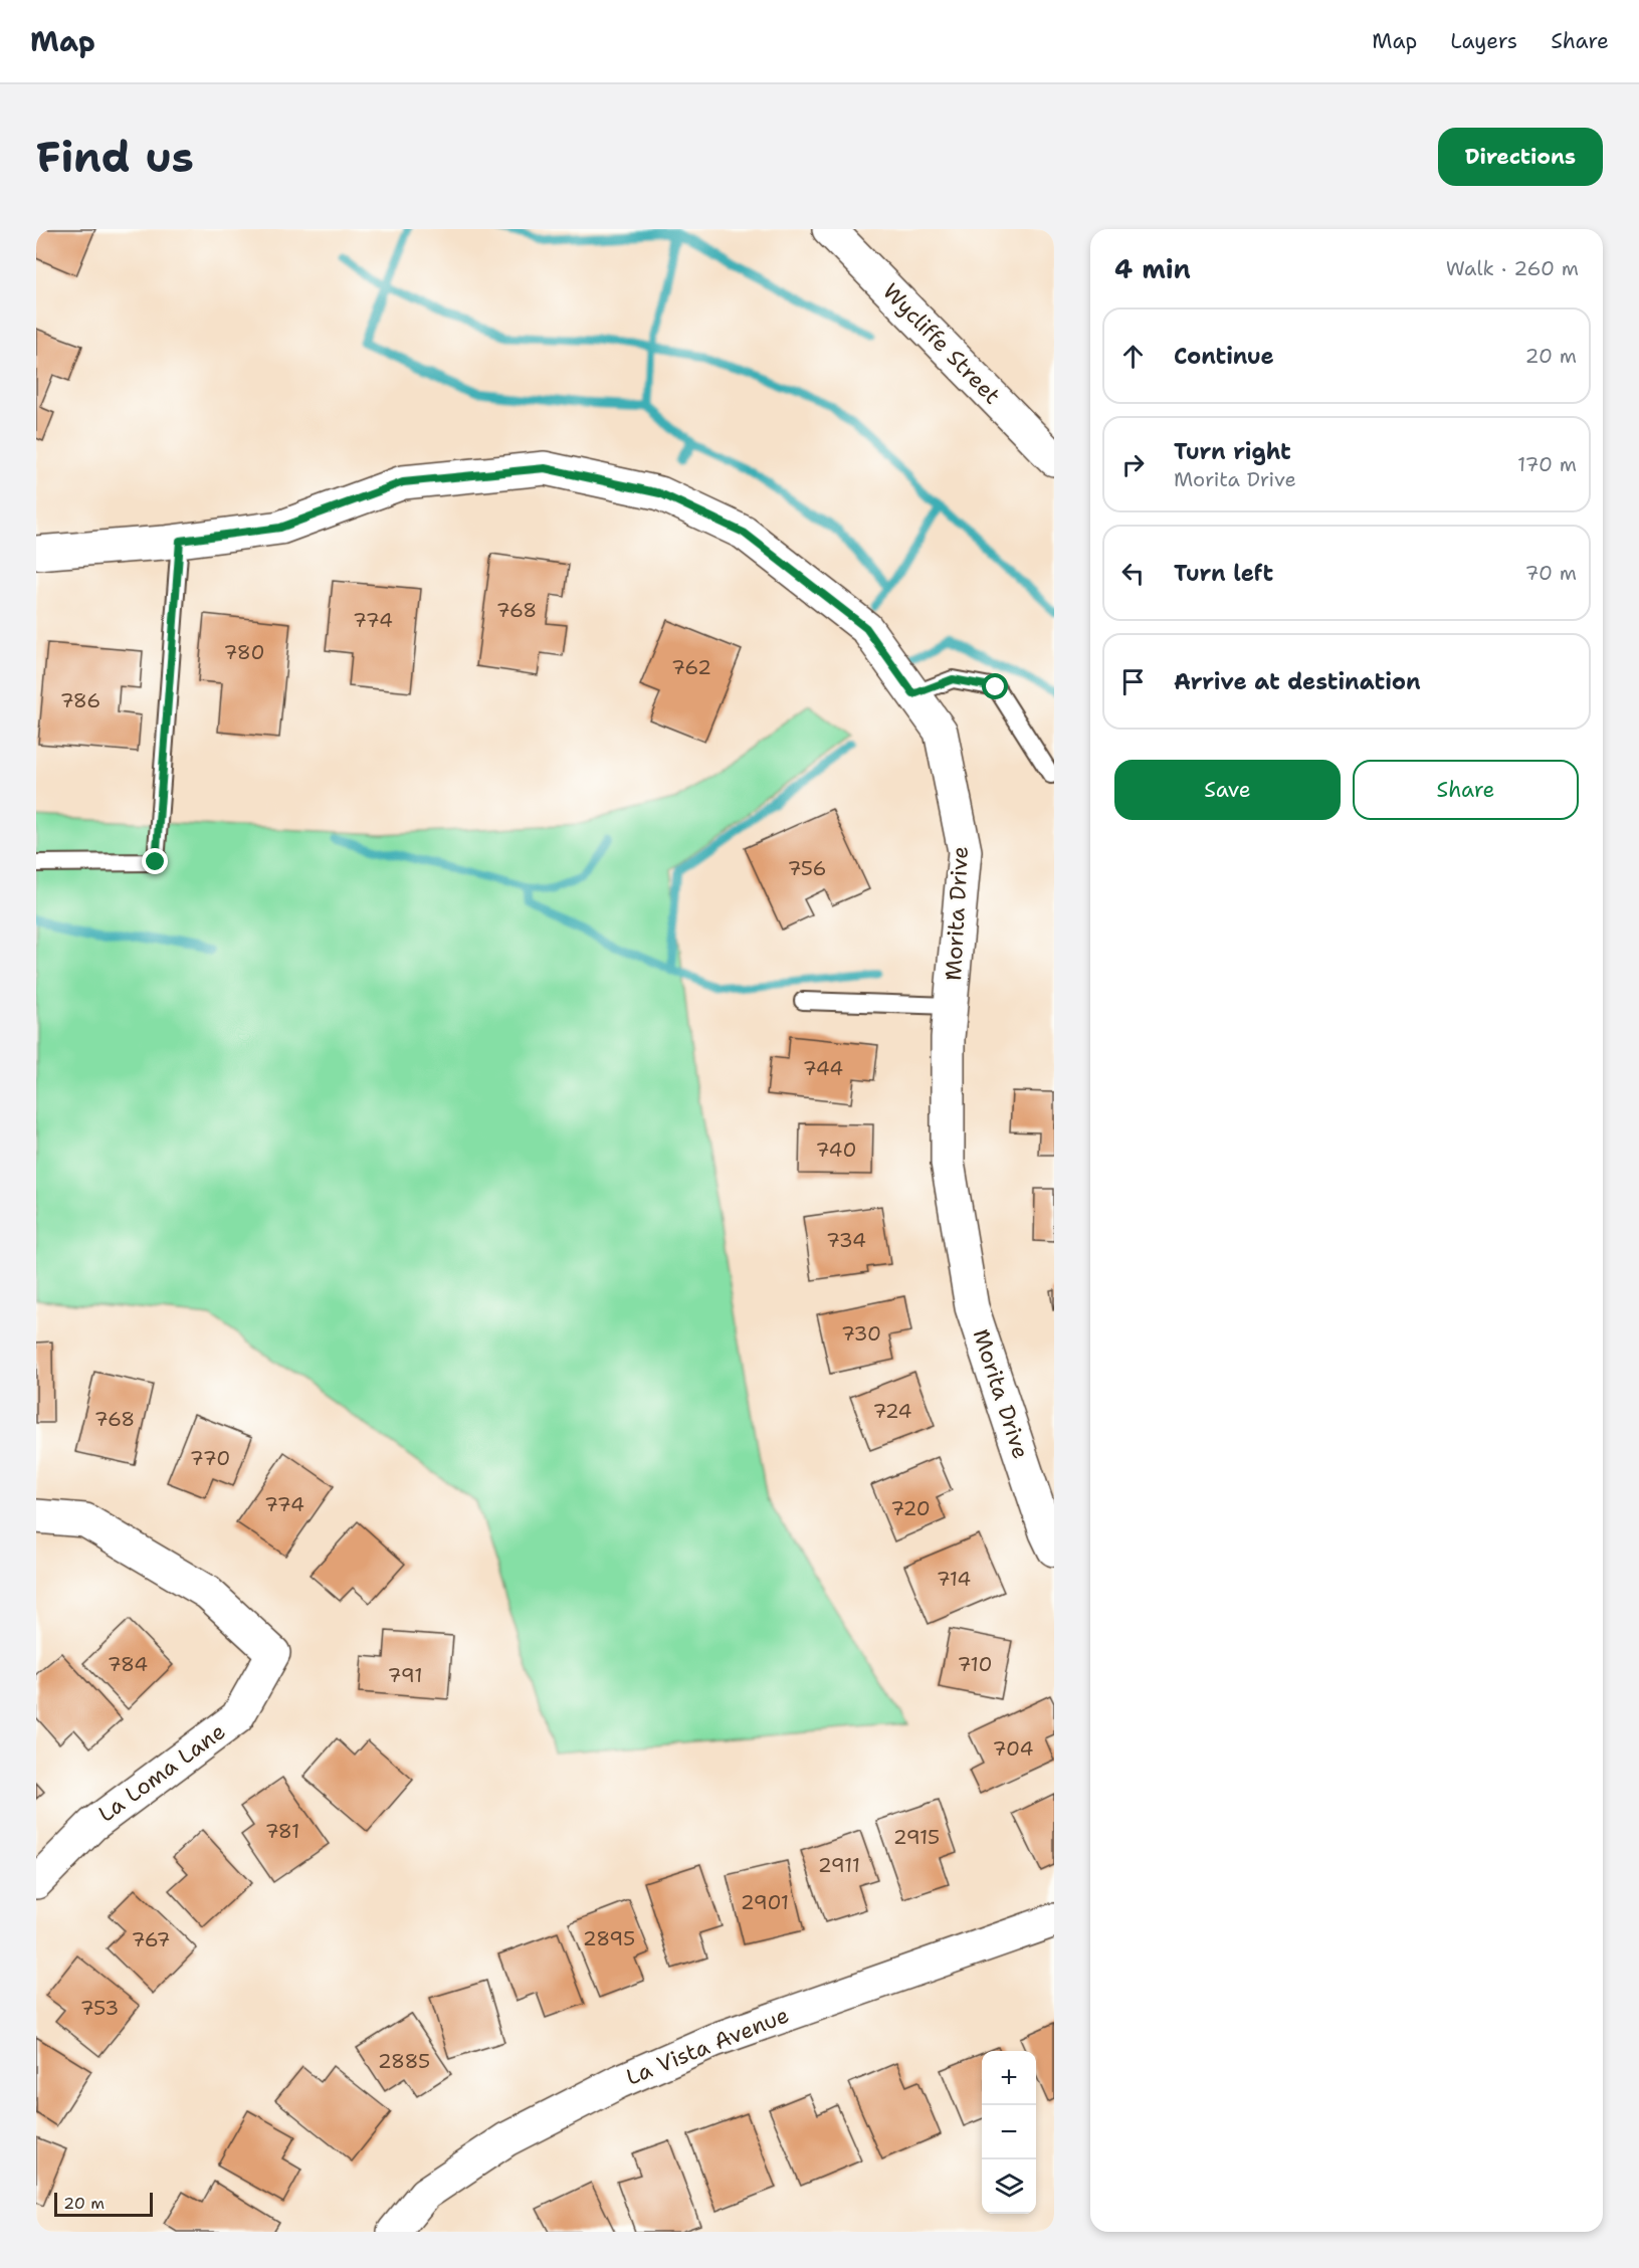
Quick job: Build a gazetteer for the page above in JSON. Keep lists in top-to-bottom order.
{
  "streets": {
    "street": [
      "Wycliffe Street",
      "Morita Drive",
      "La Loma Lane",
      "La Vista Avenue"
    ]
  },
  "house_numbers": [
    "768",
    "774",
    "780",
    "762",
    "786",
    "756",
    "744",
    "740",
    "734",
    "730",
    "724",
    "768",
    "770",
    "774",
    "720",
    "714",
    "784",
    "710",
    "791",
    "704",
    "781",
    "2915",
    "2911",
    "2901",
    "2895",
    "767",
    "753",
    "2885"
  ],
  "scale_bar": "20 m",
  "page": {
    "header": "Map",
    "nav": ["Map", "Layers", "Share"],
    "buttons": [
      "Directions",
      ["Save", "Share"]
    ],
    "title": "Find us",
    "heading": ["4 min", "Walk · 260 m"],
    "list": [
      ["Continue", "20 m"],
      ["Turn right", "Morita Drive", "170 m"],
      ["Turn left", "70 m"],
      "Arrive at destination"
    ],
    "map_buttons": ["+", "−"],
    "scale": "20 m"
  }
}
